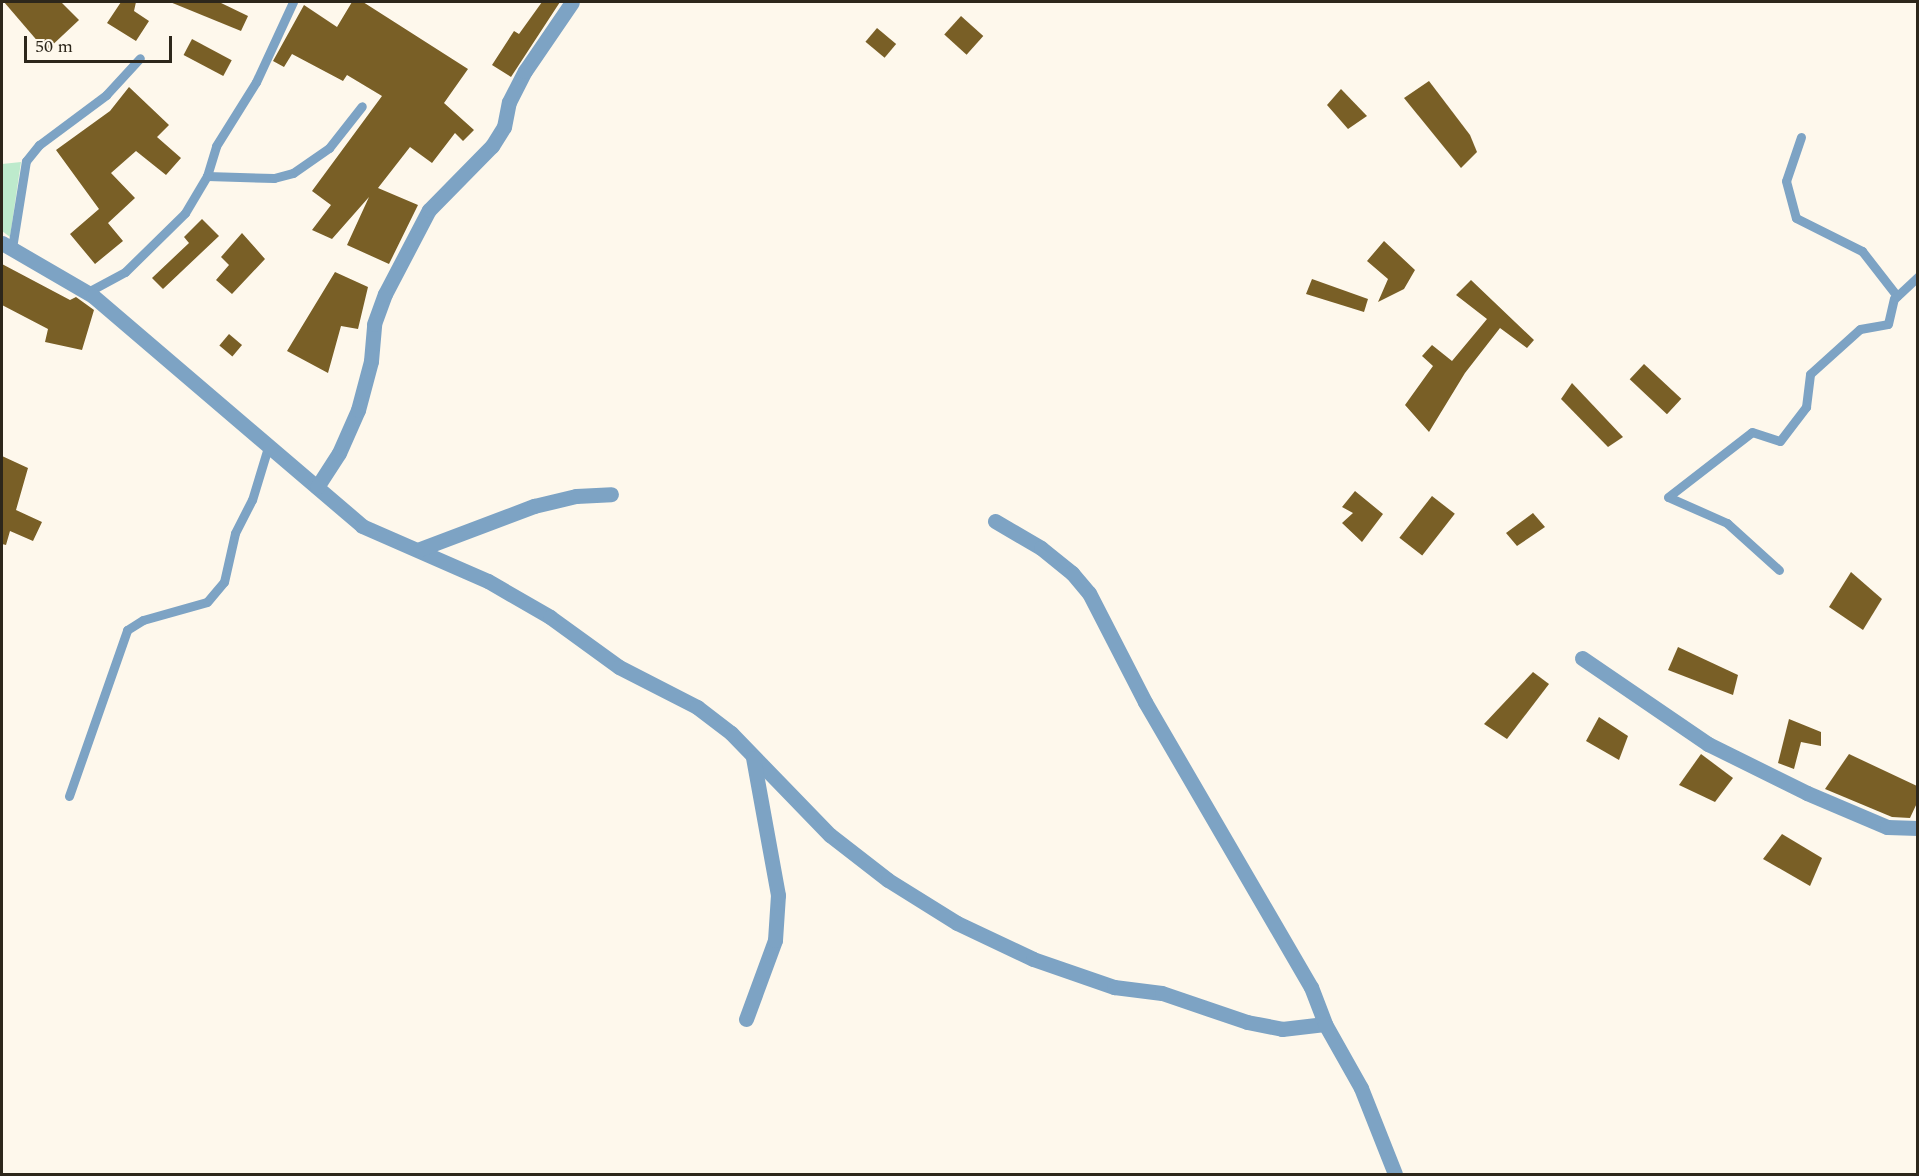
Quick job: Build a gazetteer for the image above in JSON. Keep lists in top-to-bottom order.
{
  "scale_bar": "50 m"
}
